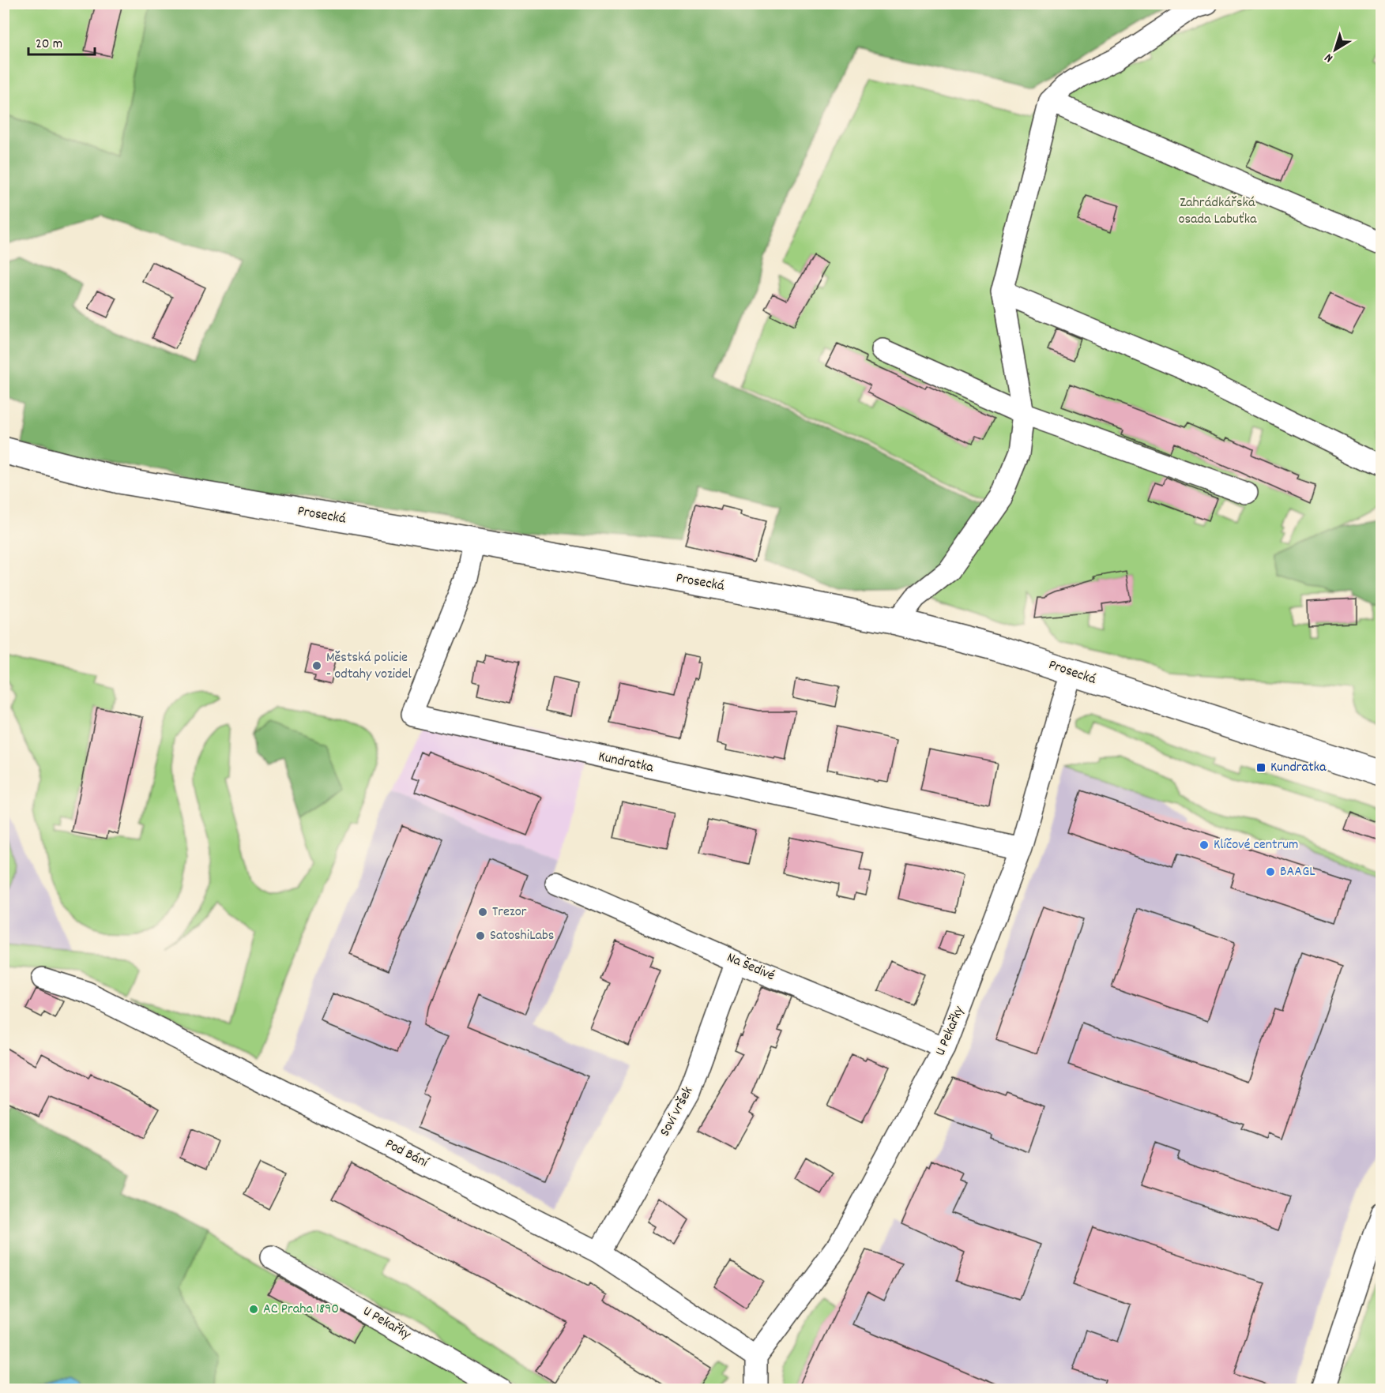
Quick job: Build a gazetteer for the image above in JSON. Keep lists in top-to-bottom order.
{
  "streets": {
    "main road": ["Prosecká"],
    "street": [
      "Kundratka",
      "Na Šedivé",
      "U Pekařky",
      "Soví vršek",
      "Pod Bání"
    ]
  },
  "crossings": [
    ["Prosecká", "Kundratka"],
    ["Prosecká", "U Pekařky"],
    ["Kundratka", "U Pekařky"],
    ["Na Šedivé", "U Pekařky"],
    ["Na Šedivé", "Soví vršek"],
    ["U Pekařky", "Pod Bání"],
    ["Soví vršek", "Pod Bání"]
  ],
  "parks": ["Zahrádkářská osada Labuťka"],
  "places": {
    "other": [
      "Městská policie - odtahy vozidel",
      "Klíčové centrum",
      "BAAGL",
      "Trezor",
      "SatoshiLabs",
      "AC Praha 1890"
    ],
    "transit": ["Kundratka"]
  },
  "scale_bar": "20 m",
  "north": "bottom left"
}
